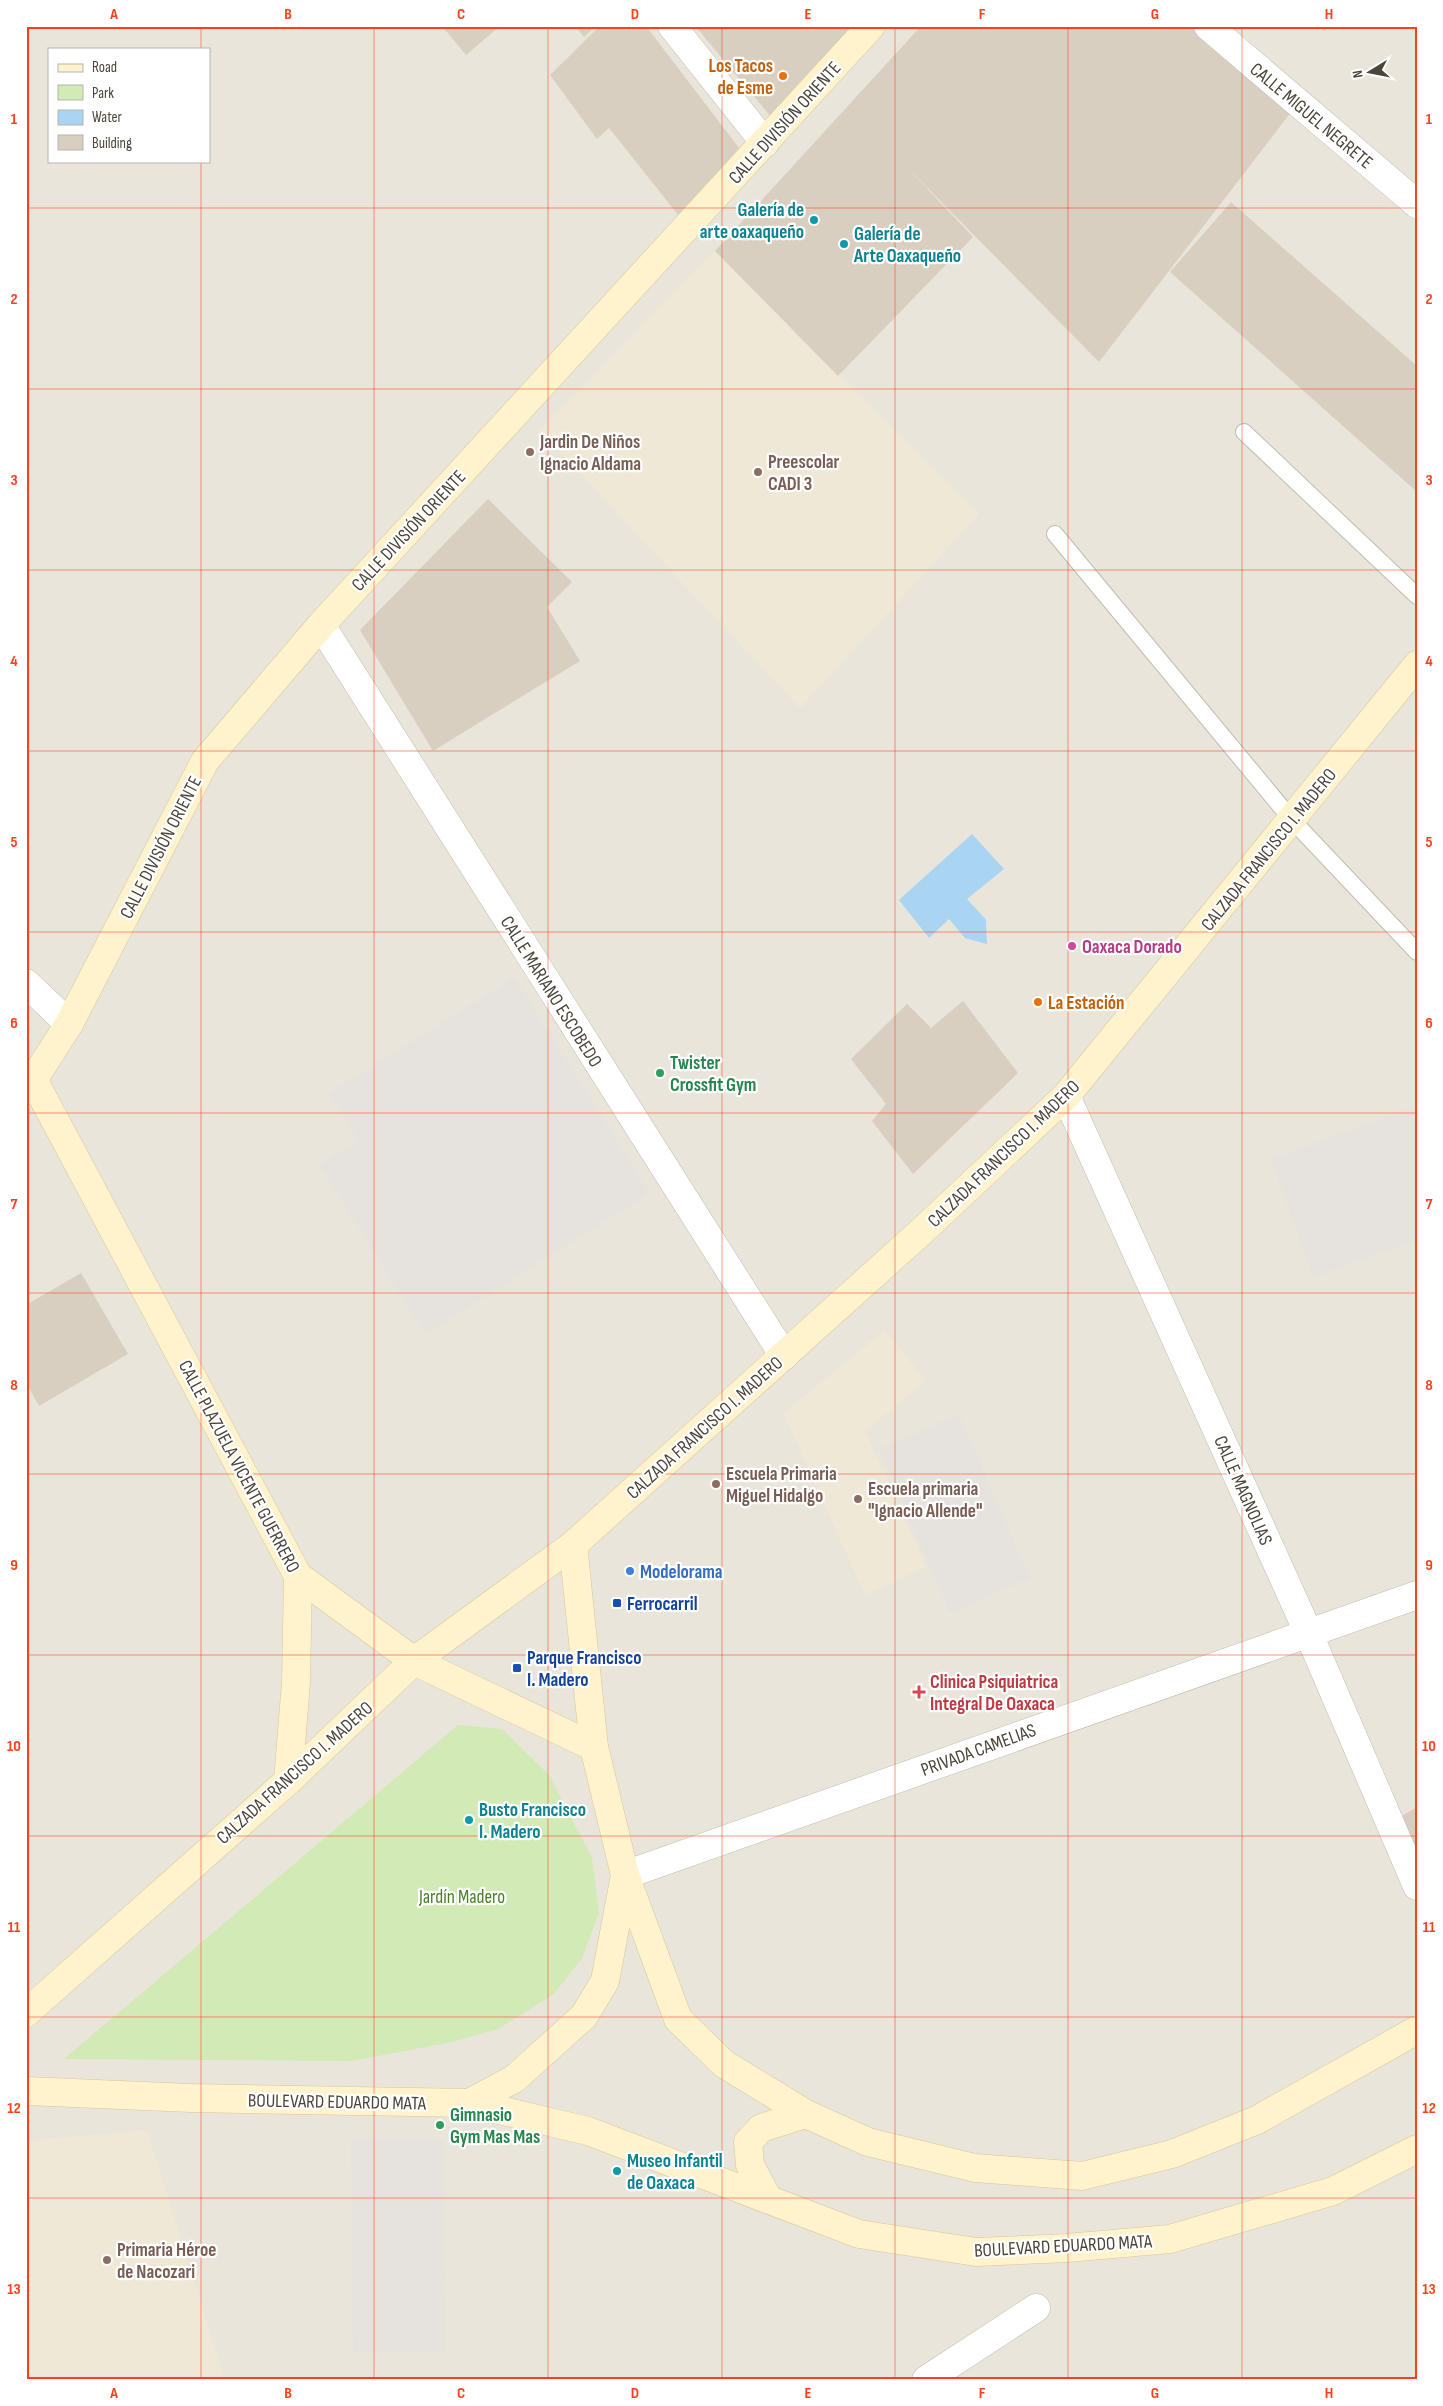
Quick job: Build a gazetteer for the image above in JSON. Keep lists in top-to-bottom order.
{
  "streets": {
    "main road": [
      "CALLE DIVISIÓN ORIENTE",
      "CALZADA FRANCISCO I. MADERO",
      "CALLE PLAZUELA VICENTE GUERRERO",
      "BOULEVARD EDUARDO MATA"
    ],
    "street": [
      "CALLE MIGUEL NEGRETE",
      "CALLE MARIANO ESCOBEDO",
      "CALLE MAGNOLIAS",
      "PRIVADA CAMELIAS"
    ]
  },
  "crossings": [
    ["CALLE DIVISIÓN ORIENTE", "CALLE MARIANO ESCOBEDO"],
    ["CALLE DIVISIÓN ORIENTE", "CALLE PLAZUELA VICENTE GUERRERO"],
    ["CALZADA FRANCISCO I. MADERO", "CALLE MARIANO ESCOBEDO"],
    ["CALZADA FRANCISCO I. MADERO", "CALLE PLAZUELA VICENTE GUERRERO"],
    ["CALZADA FRANCISCO I. MADERO", "CALLE MAGNOLIAS"],
    ["CALLE MAGNOLIAS", "PRIVADA CAMELIAS"]
  ],
  "parks": ["Jardín Madero"],
  "places": {
    "other": [
      "Los Tacos de Esme",
      "Galería de arte oaxaqueño",
      "Galería de Arte Oaxaqueño",
      "Jardin De Niños Ignacio Aldama",
      "Preescolar CADI 3",
      "Oaxaca Dorado",
      "La Estación",
      "Twister Crossfit Gym",
      "Escuela Primaria Miguel Hidalgo",
      "Escuela primaria \"Ignacio Allende\"",
      "Modelorama",
      "Busto Francisco I. Madero",
      "Gimnasio Gym Mas Mas",
      "Museo Infantil de Oaxaca",
      "Primaria Héroe de Nacozari"
    ],
    "transit": ["Ferrocarril", "Parque Francisco I. Madero"],
    "health": ["Clinica Psiquiatrica Integral De Oaxaca"]
  },
  "legend": [
    "Road",
    "Park",
    "Water",
    "Building"
  ],
  "north": "left",
  "grid": {
    "columns": [
      "A",
      "B",
      "C",
      "D",
      "E",
      "F",
      "G",
      "H"
    ],
    "rows": [
      "1",
      "2",
      "3",
      "4",
      "5",
      "6",
      "7",
      "8",
      "9",
      "10",
      "11",
      "12",
      "13"
    ]
  }
}
